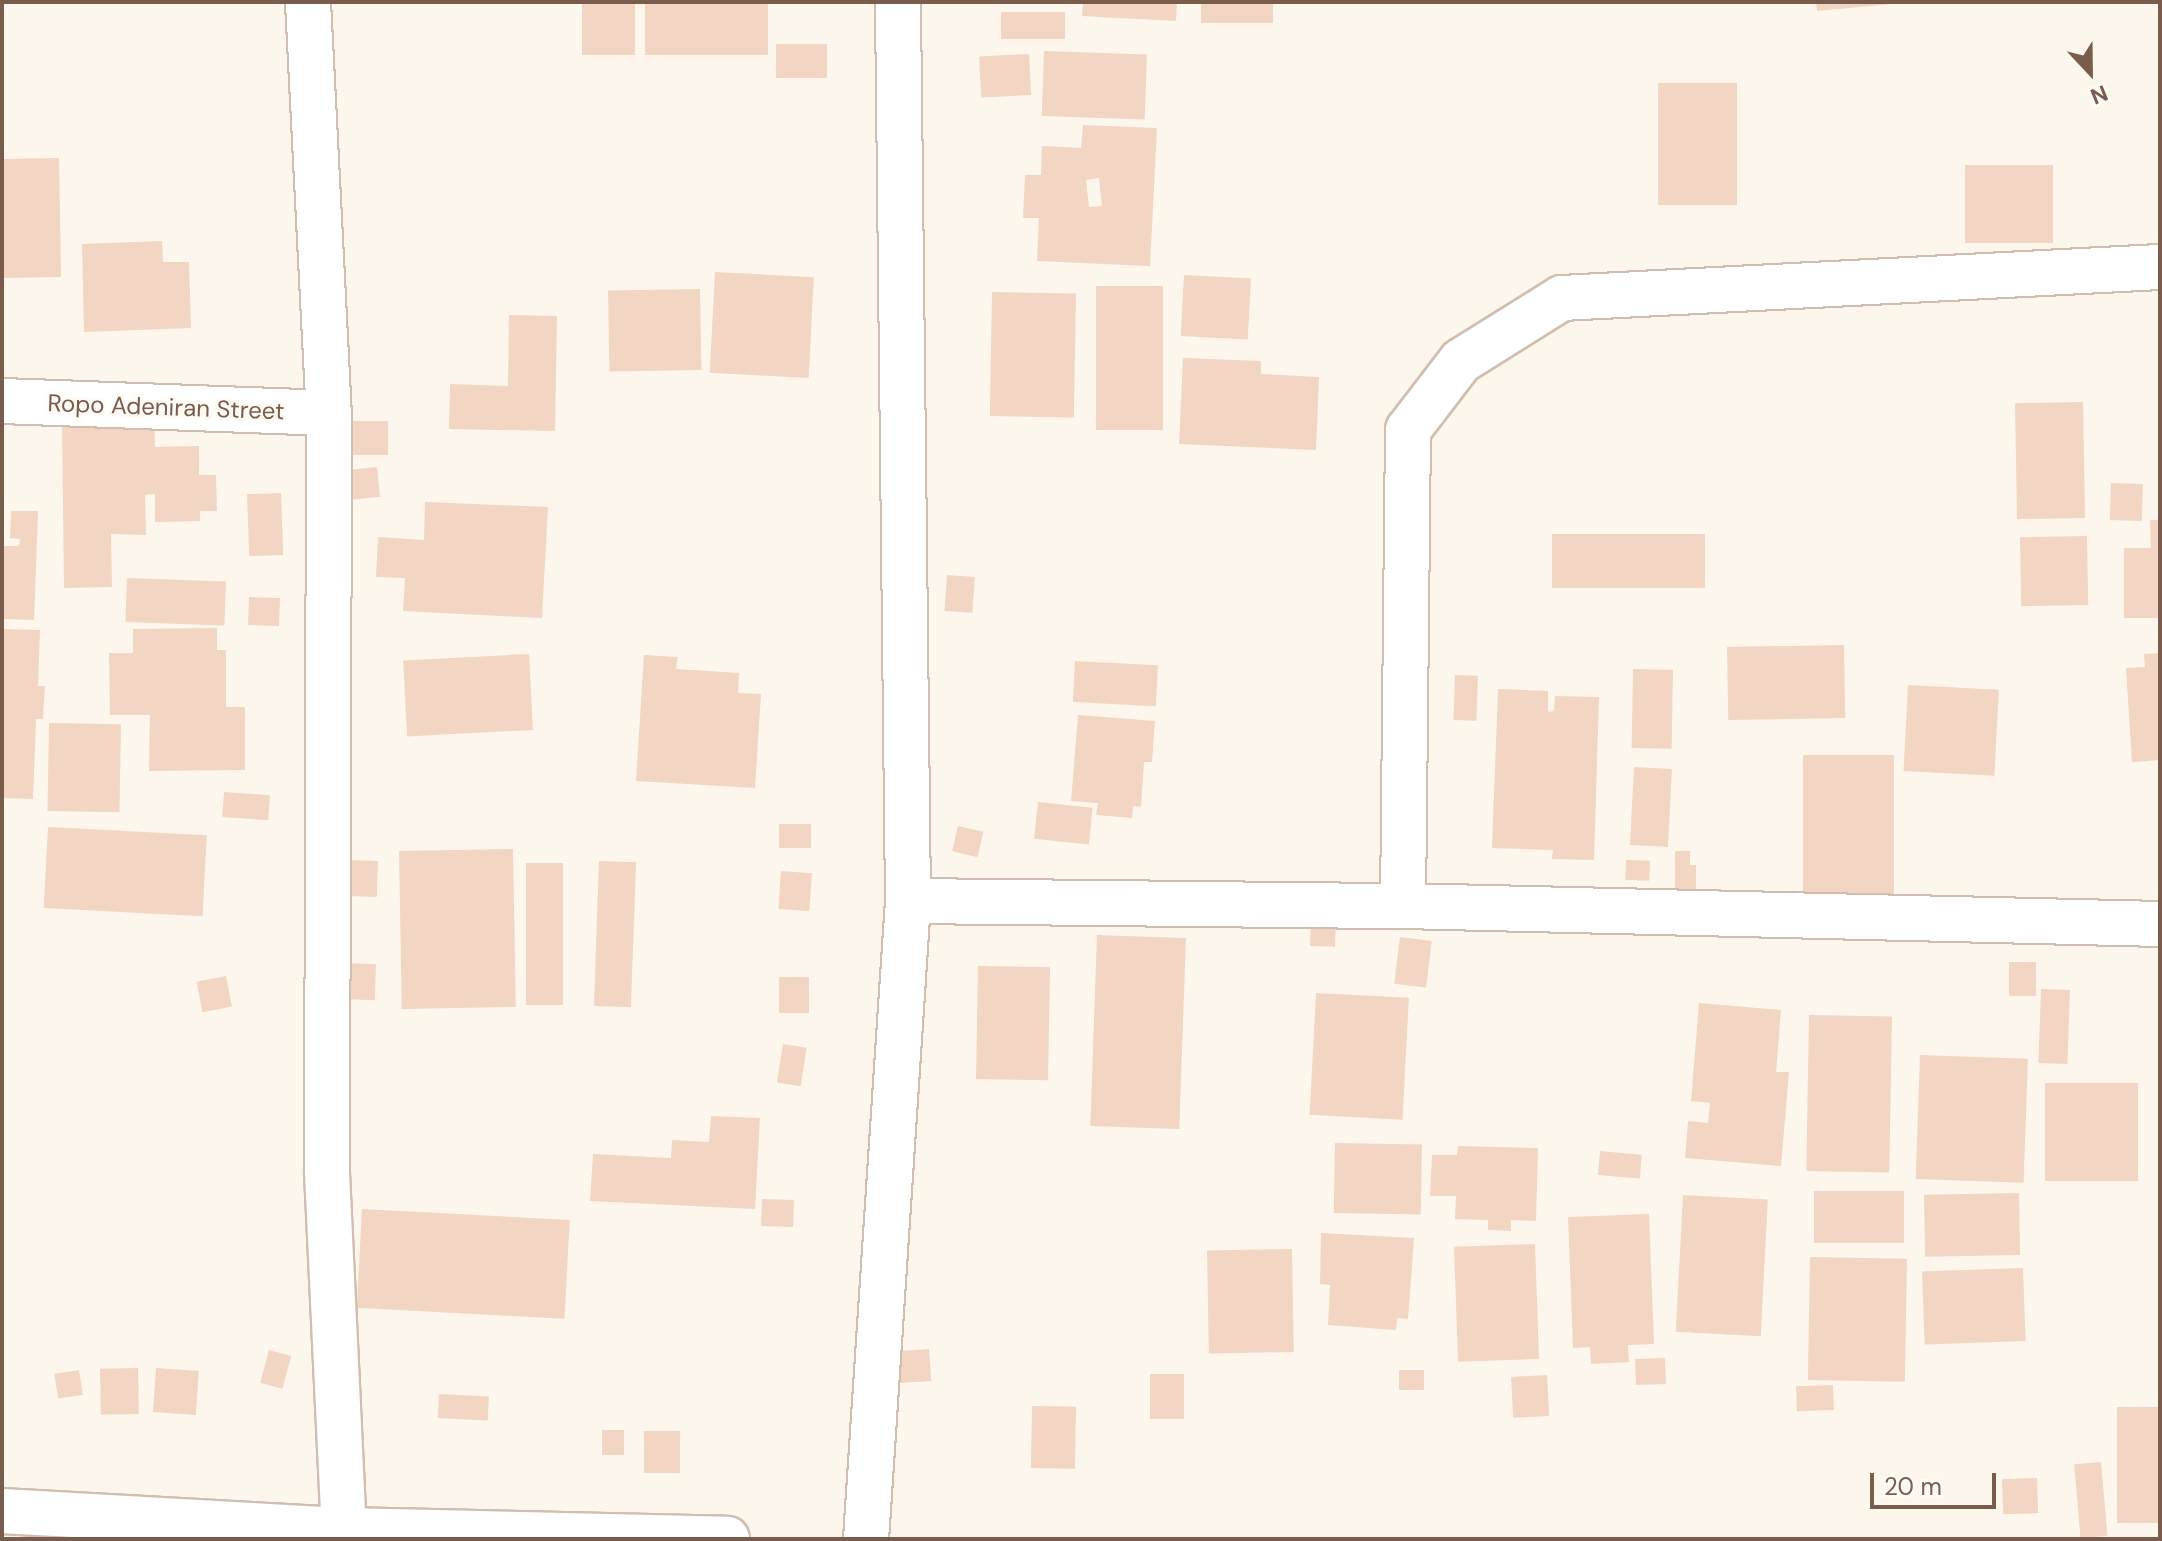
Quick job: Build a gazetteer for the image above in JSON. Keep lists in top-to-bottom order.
{
  "streets": {
    "street": ["Ropo Adeniran Street"]
  },
  "scale_bar": "20 m",
  "north": "bottom"
}
